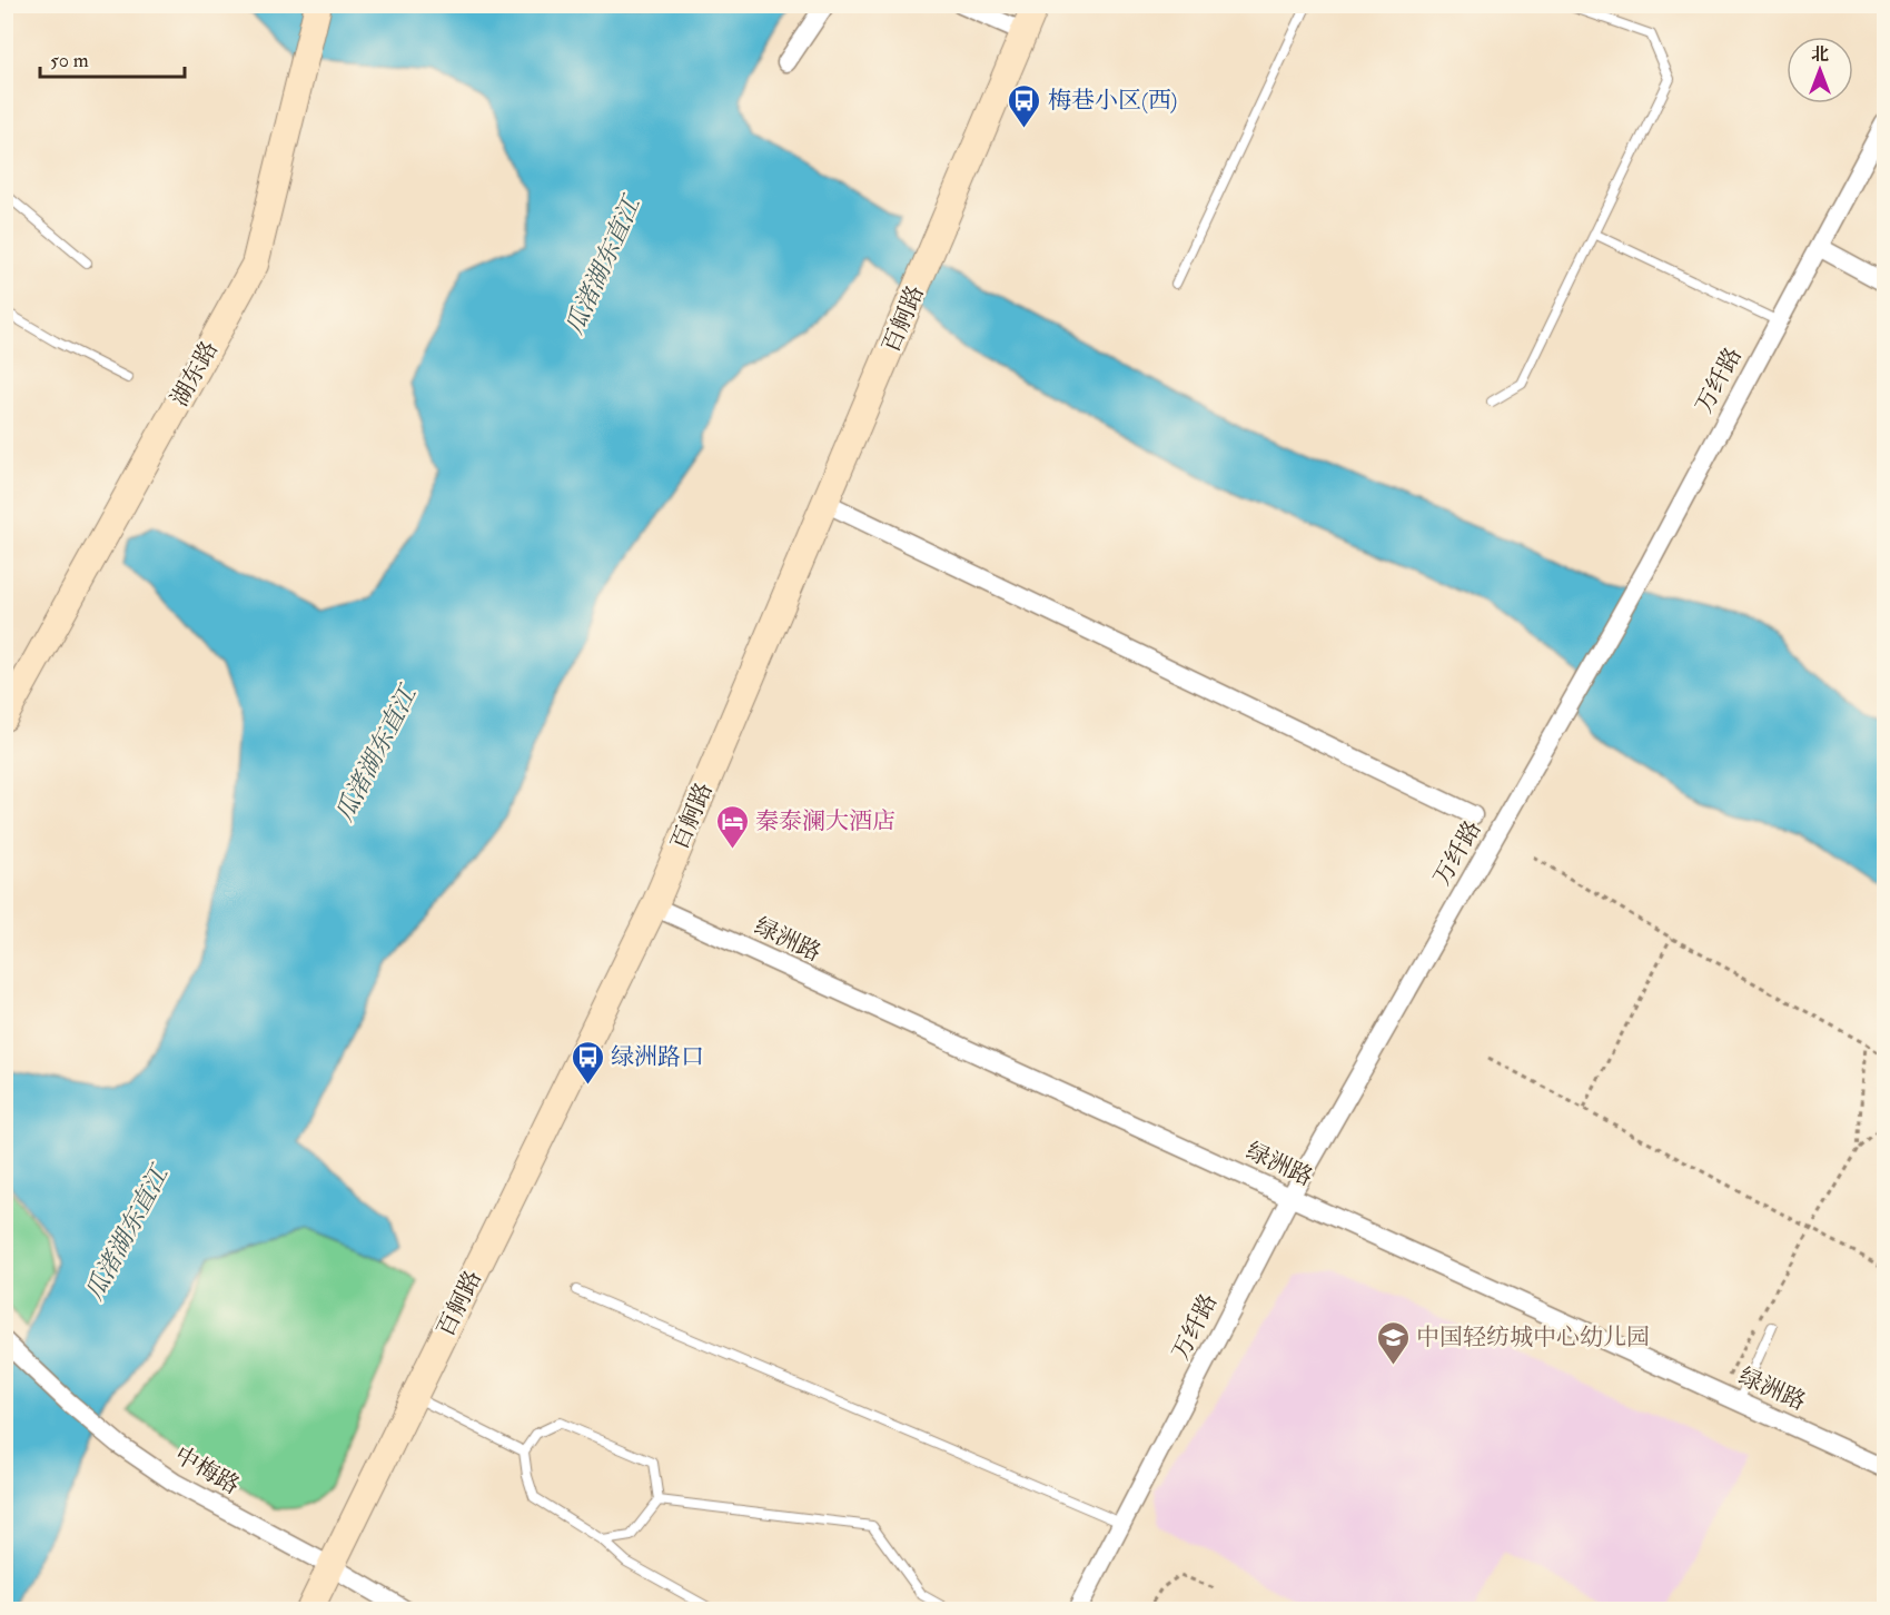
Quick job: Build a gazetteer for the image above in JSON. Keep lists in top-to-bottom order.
{
  "streets": {
    "street": [
      "百舸路",
      "湖东路",
      "万纤路",
      "绿洲路",
      "中梅路"
    ]
  },
  "crossings": [
    ["百舸路", "绿洲路"],
    ["百舸路", "中梅路"],
    ["万纤路", "绿洲路"]
  ],
  "water": ["瓜渚湖东直江"],
  "places": {
    "bus stop": ["梅巷小区(西)", "绿洲路口"],
    "hotel": ["秦泰澜大酒店"],
    "school or university": ["中国轻纺城中心幼儿园"]
  },
  "scale_bar": "50 m",
  "north": "top"
}
